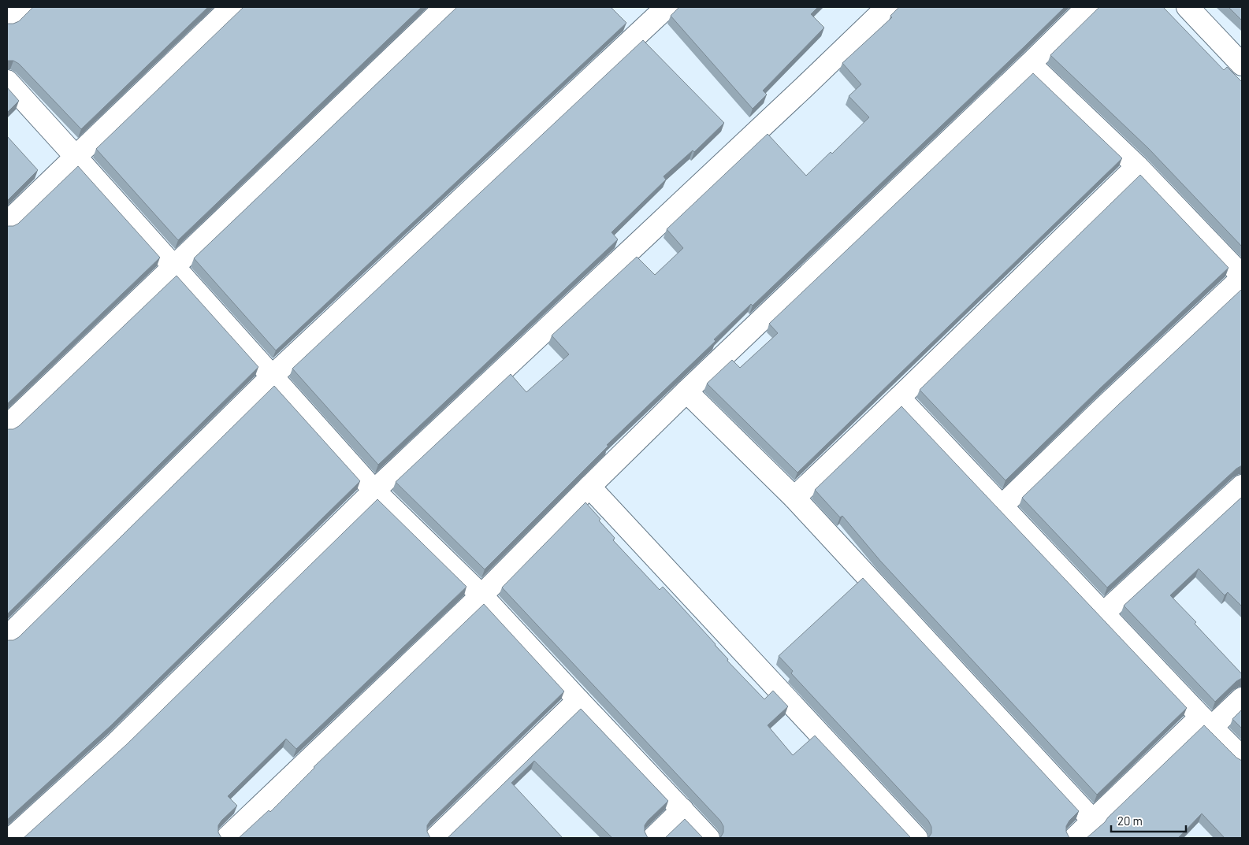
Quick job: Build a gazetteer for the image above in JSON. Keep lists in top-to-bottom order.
{
  "scale_bar": "20 m"
}
